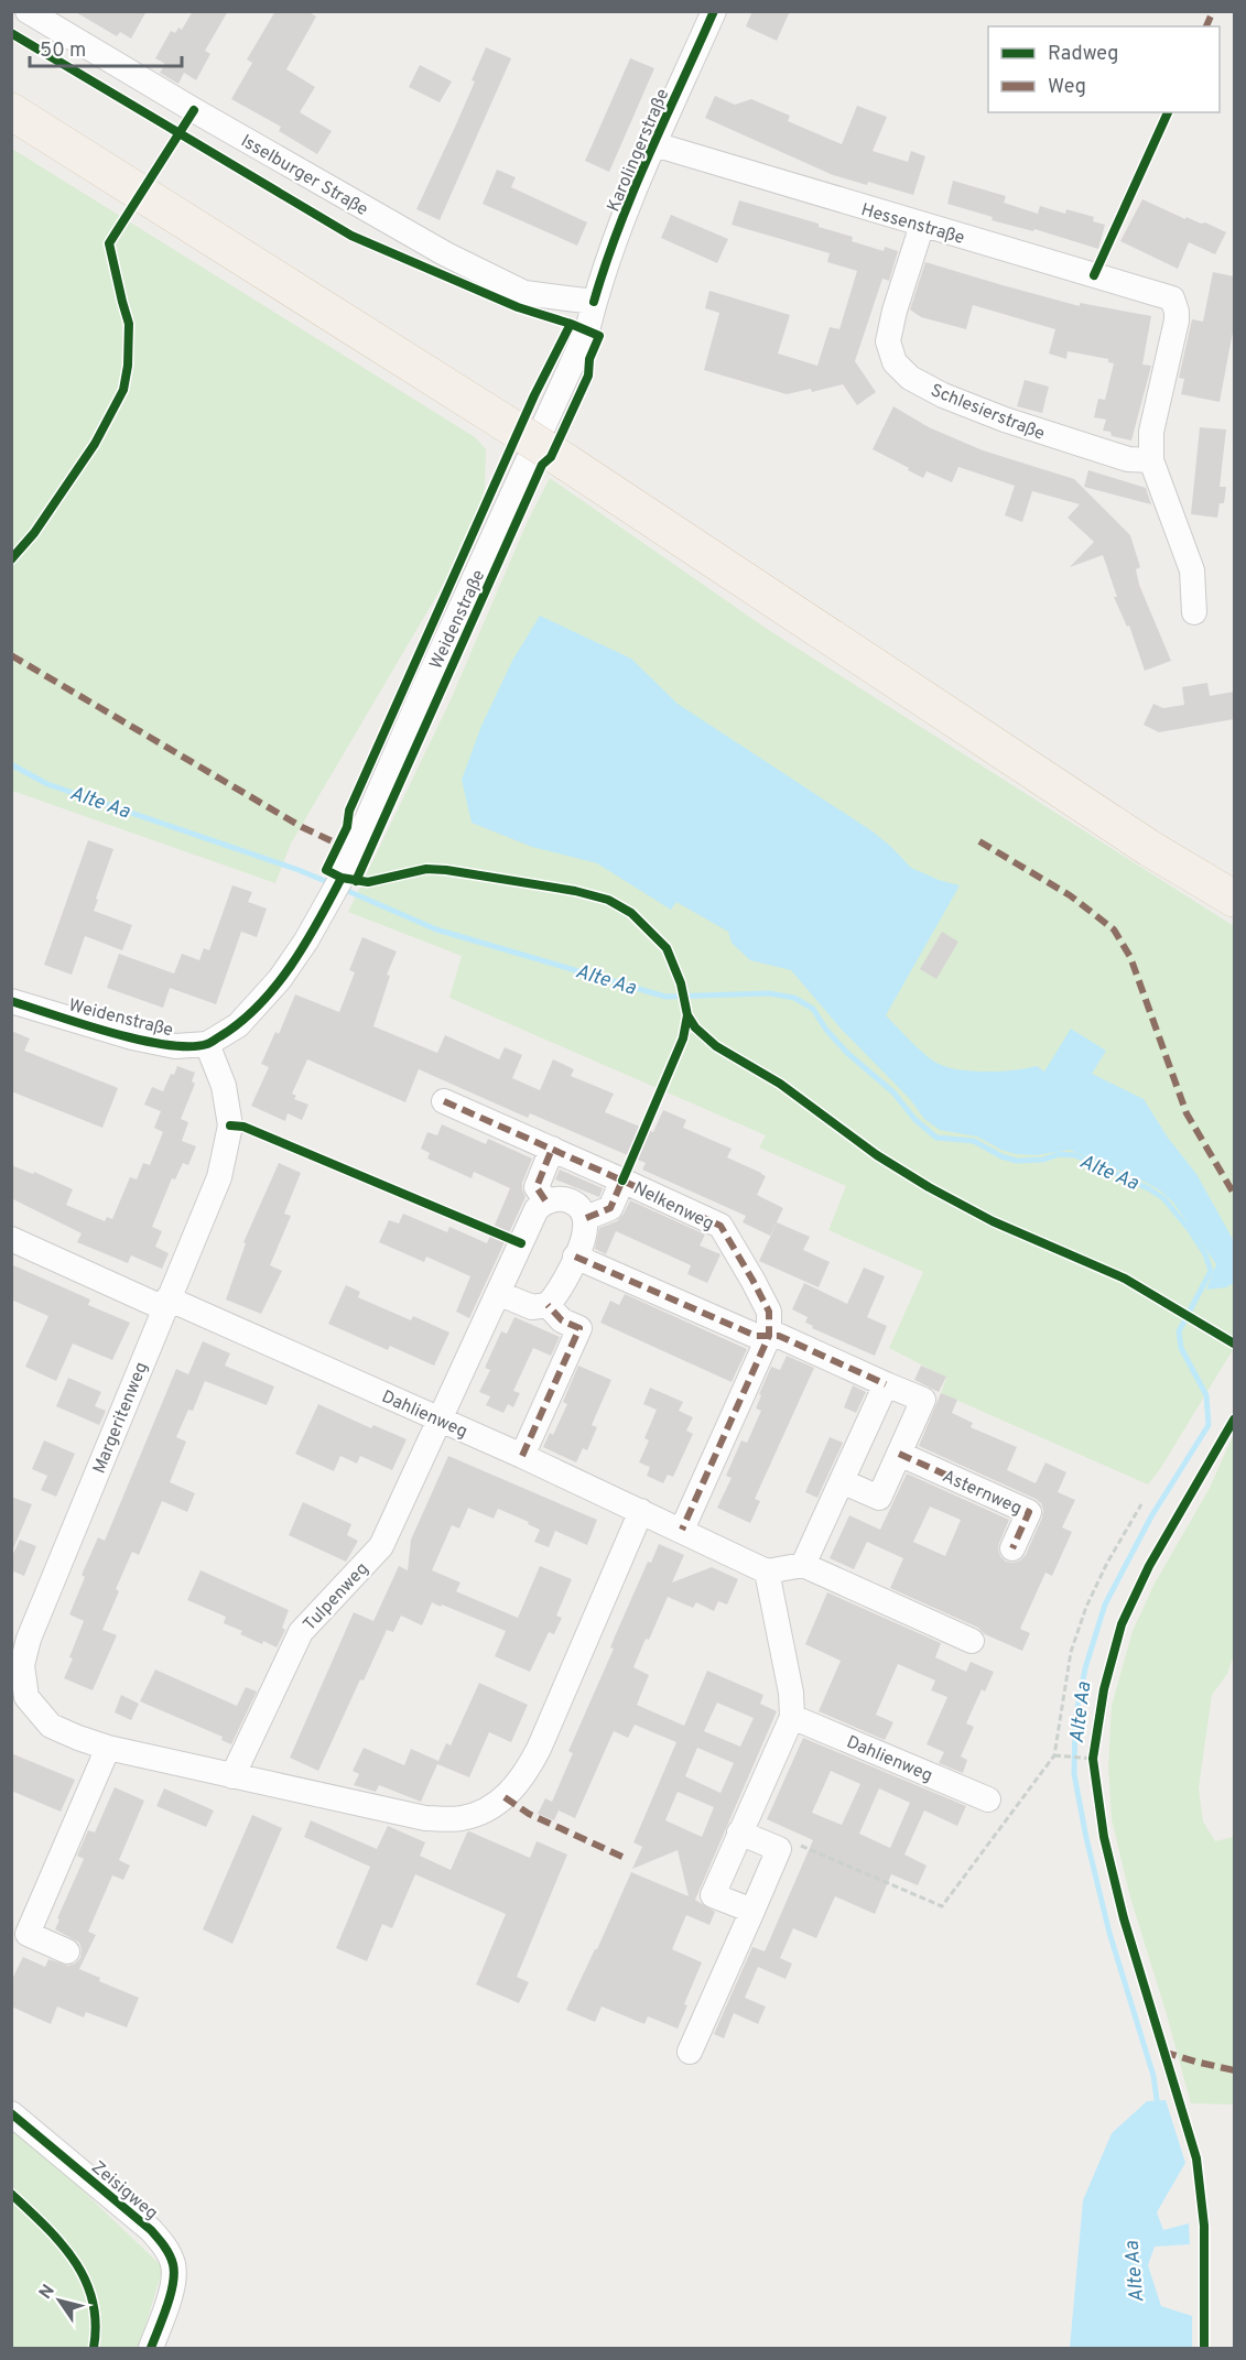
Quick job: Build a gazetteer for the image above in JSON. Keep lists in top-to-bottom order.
{
  "streets": {
    "street": [
      "Karolingerstraße",
      "Isselburger Straße",
      "Hessenstraße",
      "Schlesierstraße",
      "Weidenstraße",
      "Nelkenweg",
      "Dahlienweg",
      "Margeritenweg",
      "Asternweg",
      "Tulpenweg",
      "Zeisigweg"
    ]
  },
  "crossings": [
    ["Karolingerstraße", "Isselburger Straße"],
    ["Karolingerstraße", "Hessenstraße"],
    ["Karolingerstraße", "Weidenstraße"],
    ["Isselburger Straße", "Weidenstraße"],
    ["Hessenstraße", "Schlesierstraße"],
    ["Weidenstraße", "Margeritenweg"],
    ["Dahlienweg", "Margeritenweg"],
    ["Dahlienweg", "Tulpenweg"],
    ["Margeritenweg", "Tulpenweg"]
  ],
  "water": ["Alte Aa"],
  "legend": ["Radweg", "Weg"],
  "scale_bar": "50 m",
  "north": "top left"
}
